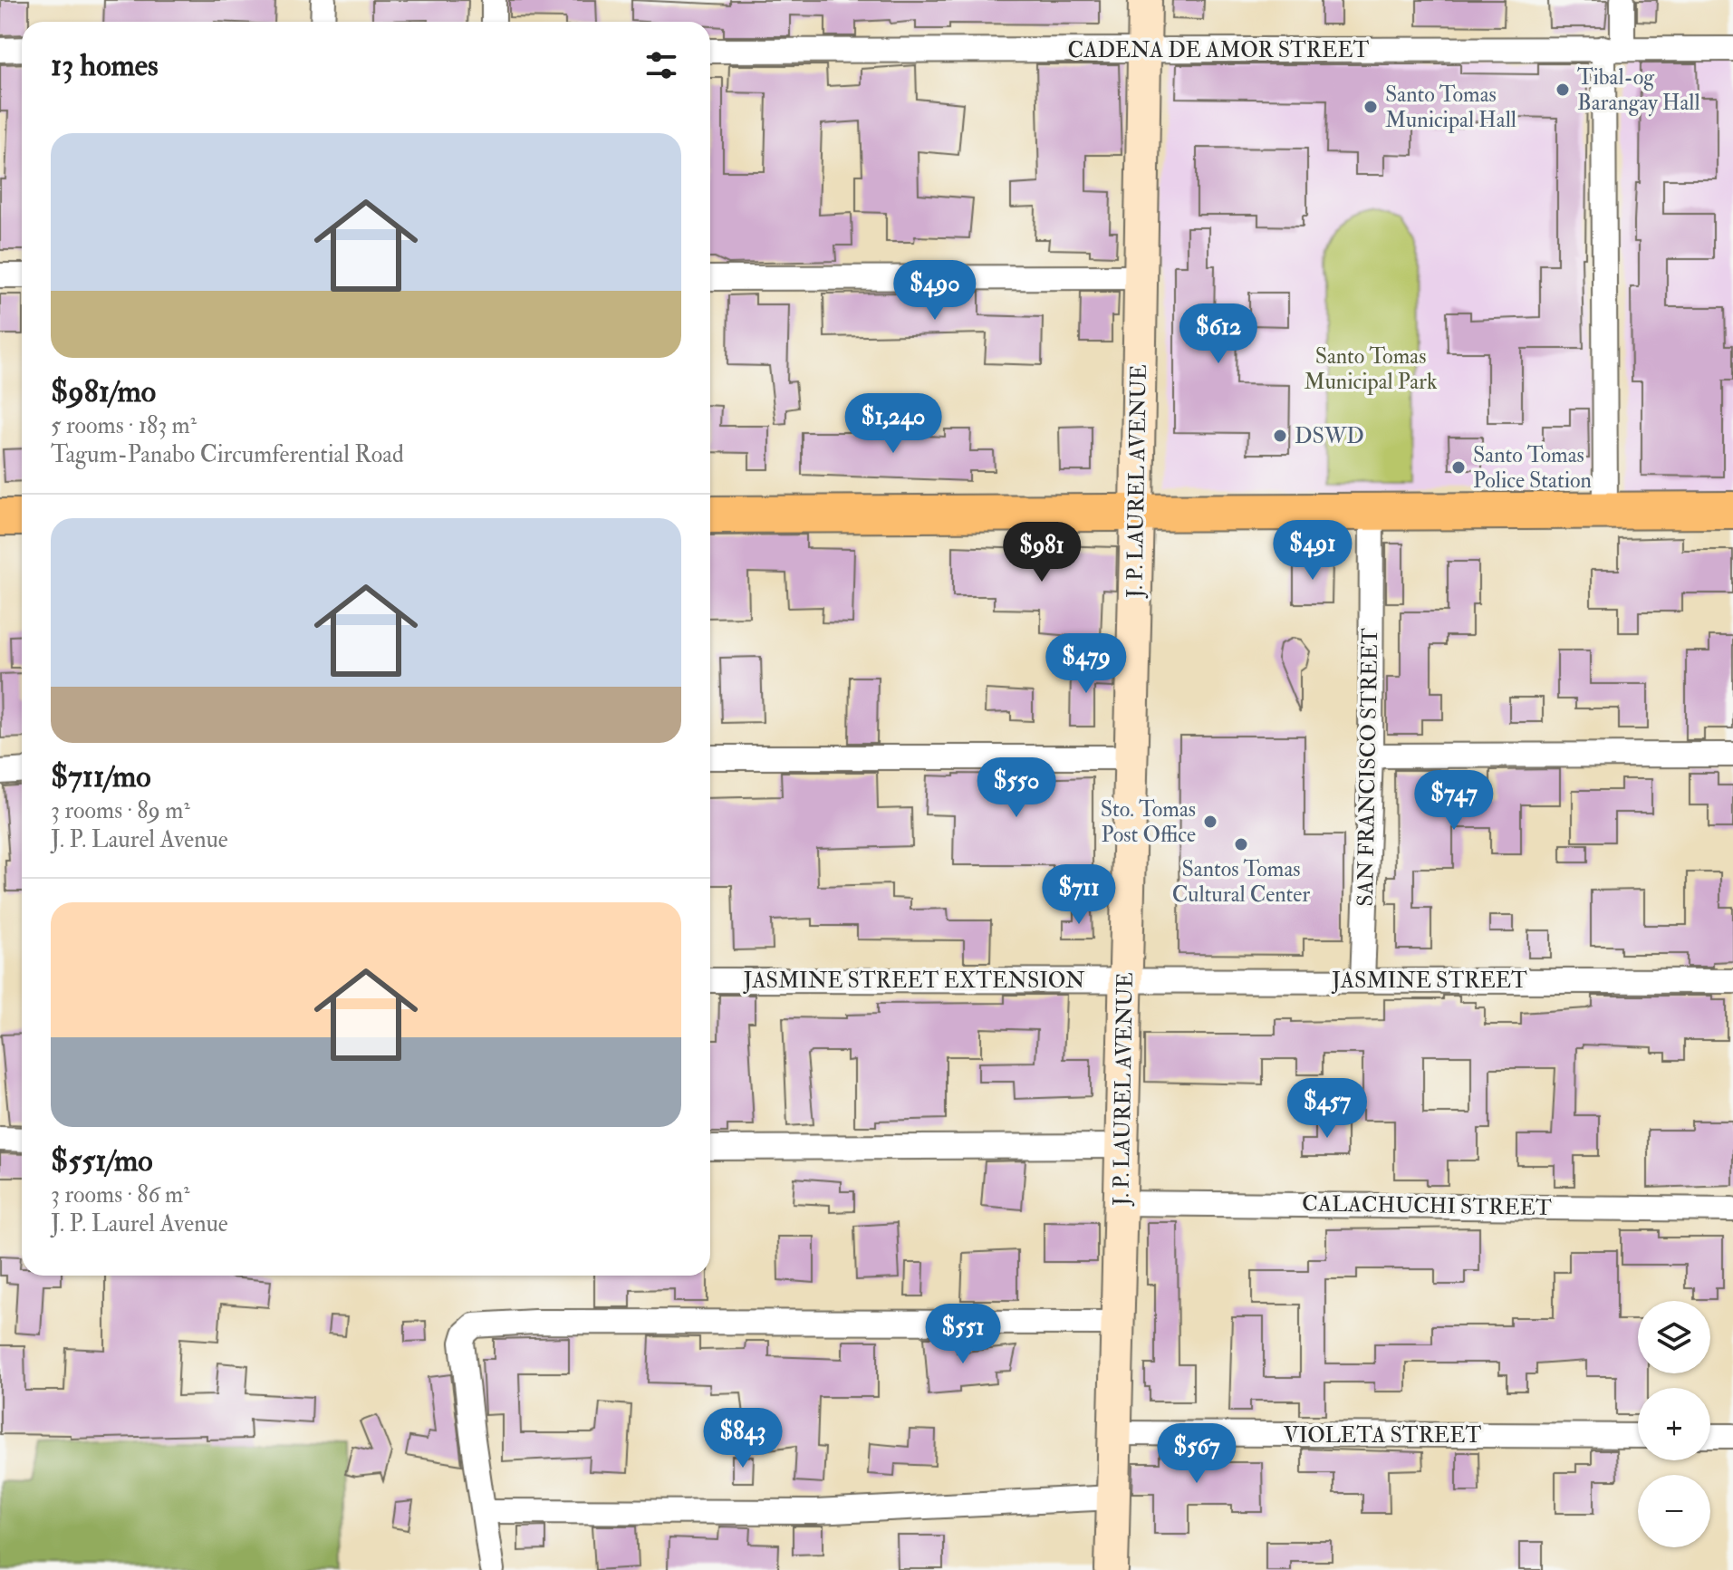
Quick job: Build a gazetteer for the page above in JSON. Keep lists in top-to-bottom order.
{
  "streets": {
    "street": [
      "CADENA DE AMOR STREET",
      "J. P. LAUREL AVENUE",
      "SAN FRANCISCO STREET",
      "JASMINE STREET EXTENSION",
      "JASMINE STREET",
      "CALACHUCHI STREET",
      "VIOLETA STREET"
    ]
  },
  "crossings": [
    ["CADENA DE AMOR STREET", "J. P. LAUREL AVENUE"],
    ["J. P. LAUREL AVENUE", "JASMINE STREET EXTENSION"],
    ["J. P. LAUREL AVENUE", "JASMINE STREET"],
    ["J. P. LAUREL AVENUE", "CALACHUCHI STREET"],
    ["J. P. LAUREL AVENUE", "VIOLETA STREET"],
    ["SAN FRANCISCO STREET", "JASMINE STREET"],
    ["JASMINE STREET EXTENSION", "JASMINE STREET"]
  ],
  "parks": ["Santo Tomas Municipal Park"],
  "places": [
    "Tibal-og Barangay Hall",
    "Santo Tomas Municipal Hall",
    "DSWD",
    "Santo Tomas Police Station",
    "Sto. Tomas Post Office",
    "Santos Tomas Cultural Center"
  ],
  "page": {
    "heading": "13 homes",
    "list": [
      {
        "name": "$981/mo",
        "note": "5 rooms · 183 m² · Tagum-Panabo Circumferential Road"
      },
      {
        "name": "$711/mo",
        "note": "3 rooms · 89 m² · J. P. Laurel Avenue"
      },
      {
        "name": "$551/mo",
        "note": "3 rooms · 86 m² · J. P. Laurel Avenue"
      }
    ],
    "price": [
      "$490",
      "$612",
      "$1,240",
      "$491",
      "$981",
      "$479",
      "$550",
      "$747",
      "$711",
      "$457",
      "$551",
      "$843",
      "$567"
    ],
    "map_buttons": ["+", "−"]
  }
}
